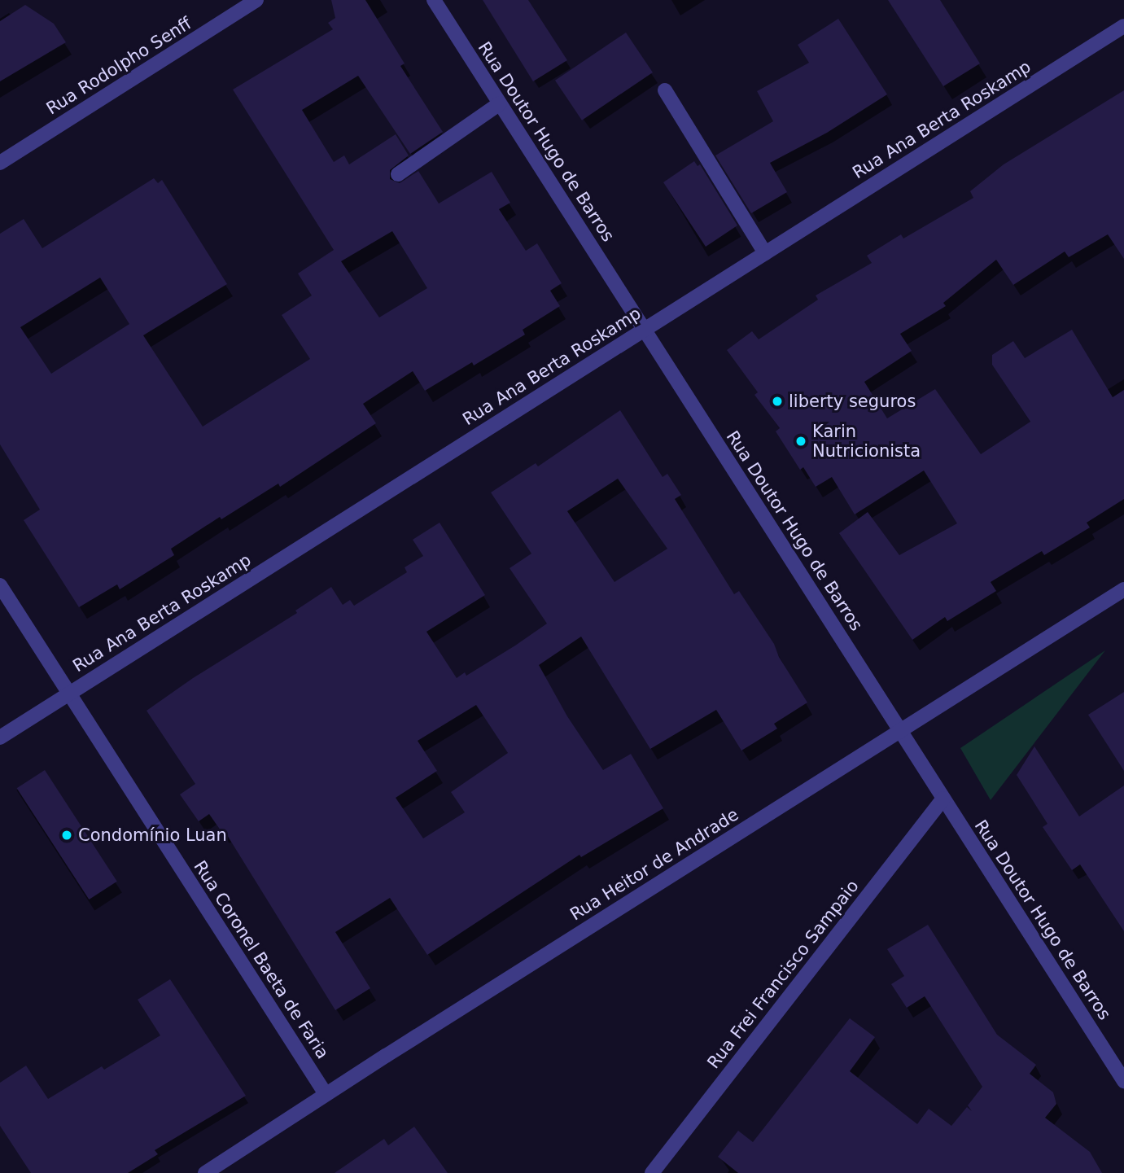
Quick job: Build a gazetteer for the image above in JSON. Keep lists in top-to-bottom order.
{
  "streets": {
    "street": [
      "Rua Rodolpho Senff",
      "Rua Ana Berta Roskamp",
      "Rua Doutor Hugo de Barros",
      "Rua Heitor de Andrade",
      "Rua Coronel Baeta de Faria",
      "Rua Frei Francisco Sampaio"
    ]
  },
  "crossings": [
    ["Rua Ana Berta Roskamp", "Rua Doutor Hugo de Barros"],
    ["Rua Ana Berta Roskamp", "Rua Coronel Baeta de Faria"],
    ["Rua Doutor Hugo de Barros", "Rua Heitor de Andrade"],
    ["Rua Doutor Hugo de Barros", "Rua Frei Francisco Sampaio"],
    ["Rua Heitor de Andrade", "Rua Coronel Baeta de Faria"]
  ],
  "places": ["liberty seguros", "Karin Nutricionista", "Condomínio Luan"]
}
